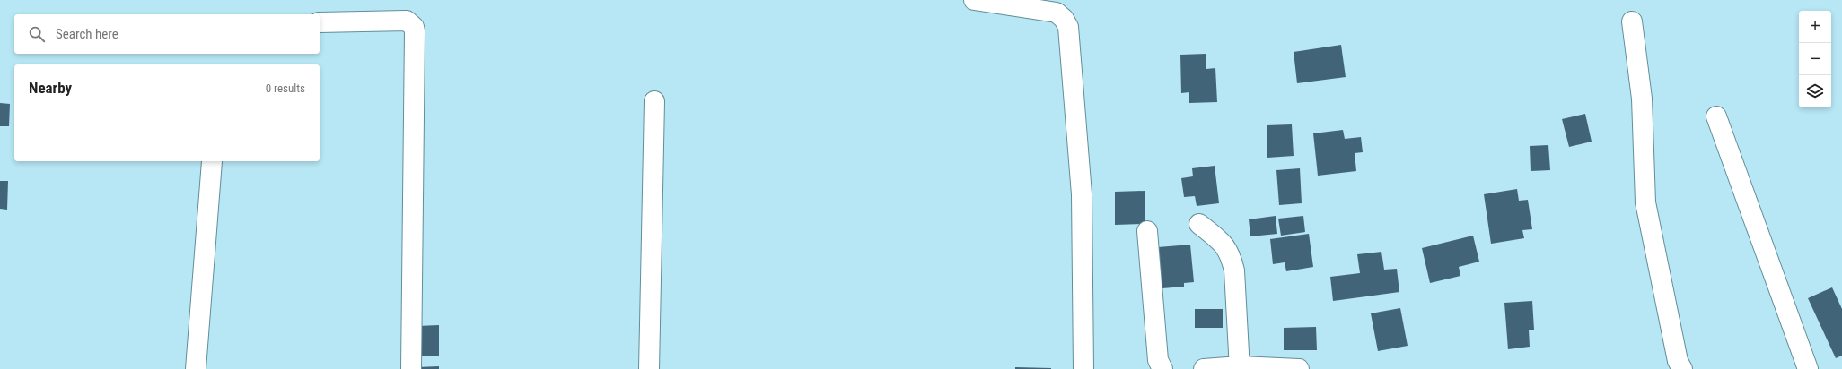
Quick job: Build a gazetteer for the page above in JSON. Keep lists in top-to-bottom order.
{
  "page": {
    "map_buttons": ["+", "−"],
    "search": "Search here",
    "heading": ["Nearby", "0 results"]
  }
}
